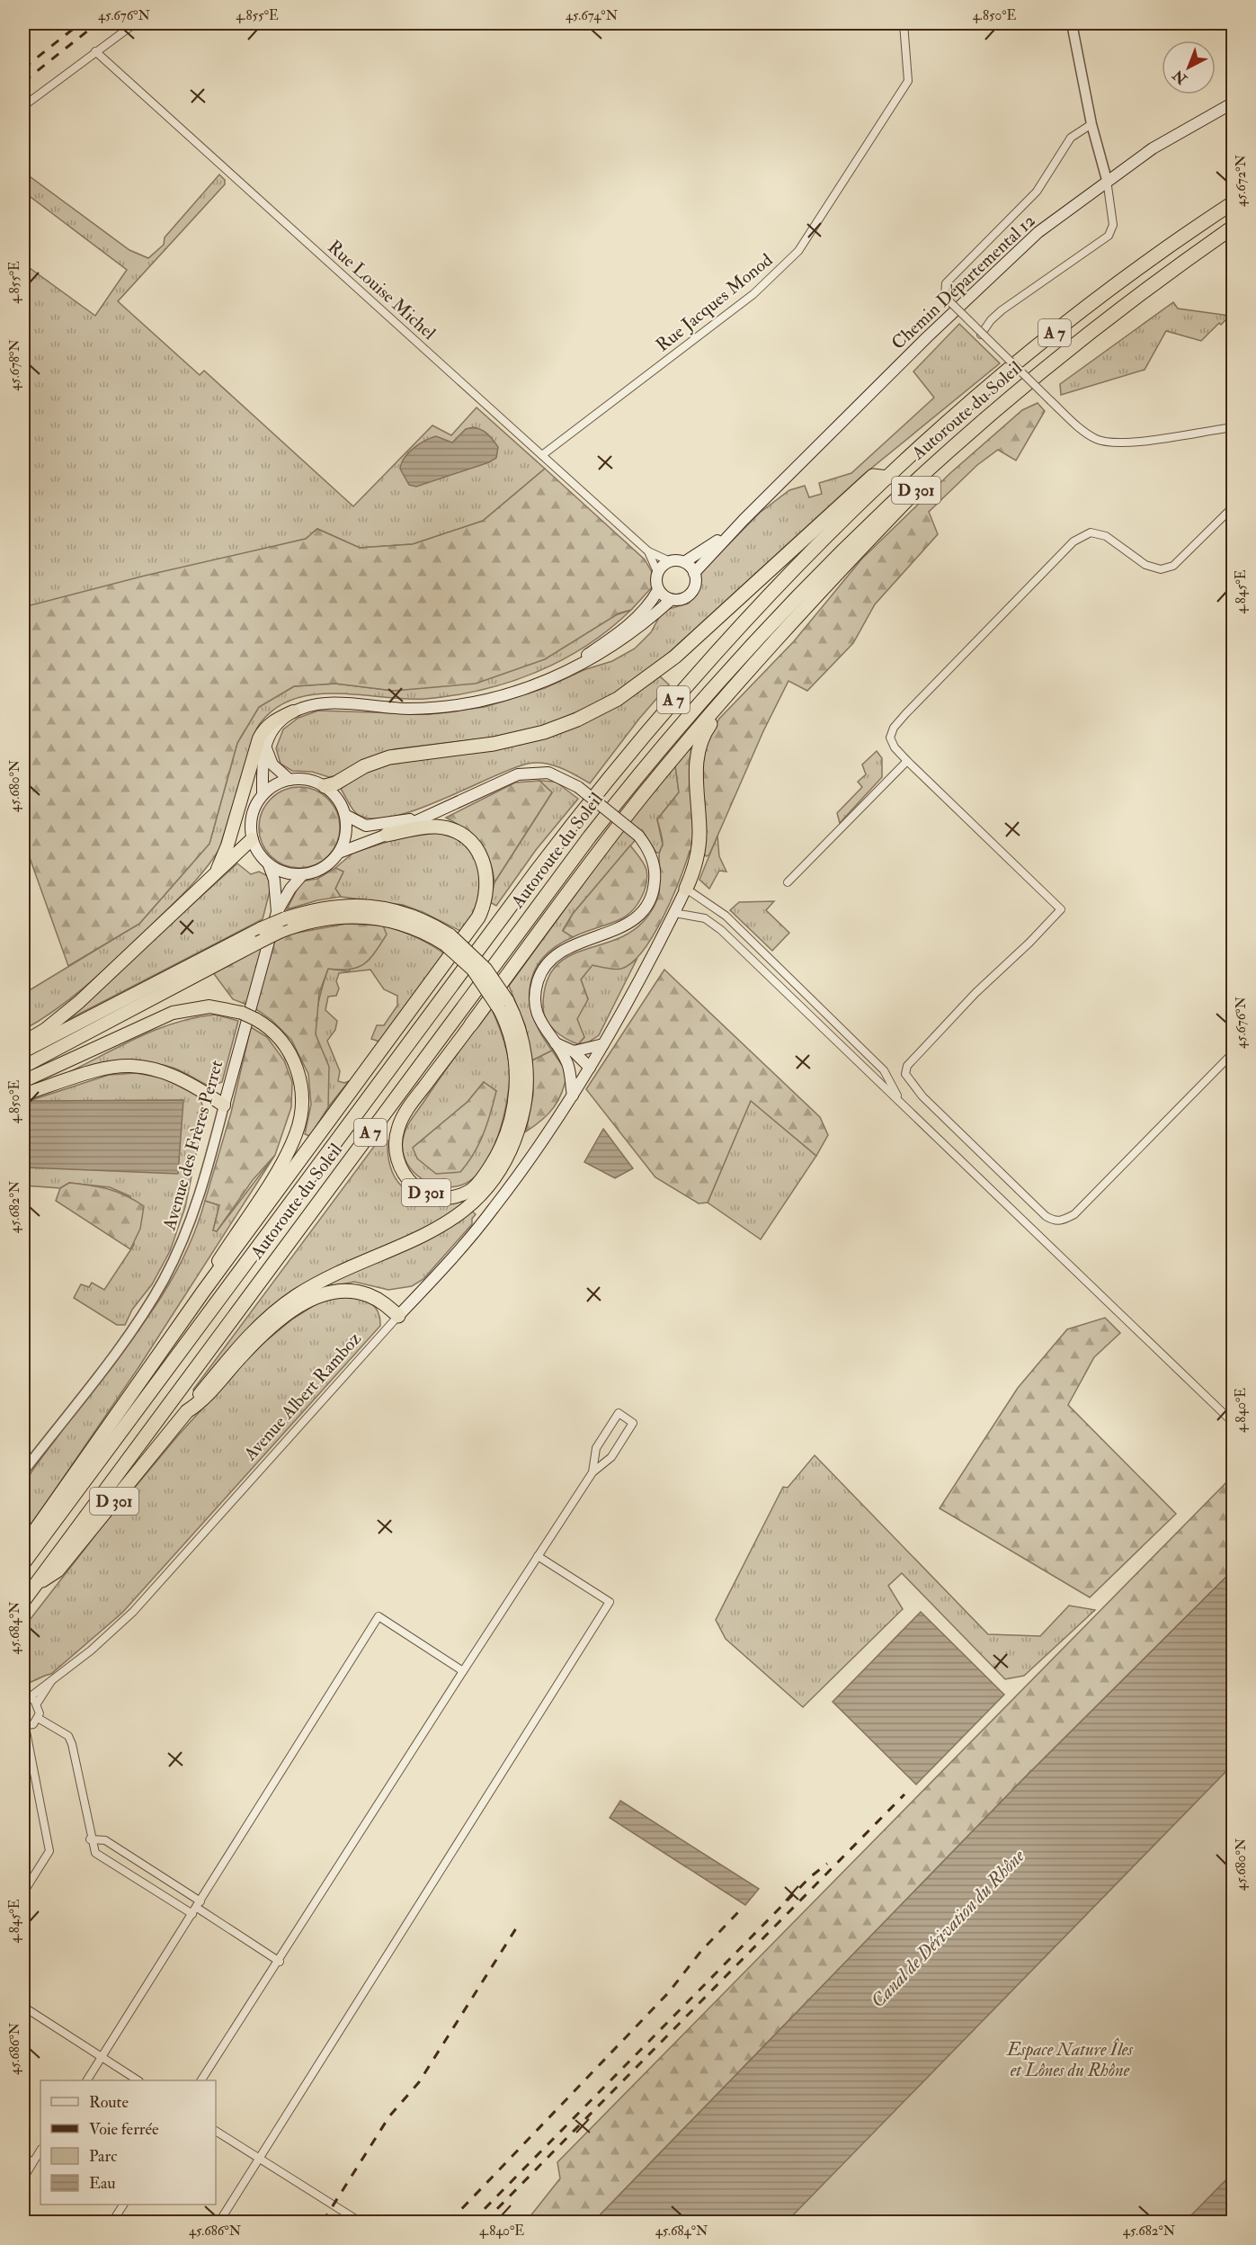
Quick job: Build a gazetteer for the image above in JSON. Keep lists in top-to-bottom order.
{
  "streets": {
    "highway": ["A 7", "Autoroute du Soleil", "D 301"],
    "main road": ["Chemin Départemental 12", "Avenue des Frères Perret", "Avenue Albert Ramboz"],
    "street": ["Rue Louise Michel", "Rue Jacques Monod"]
  },
  "crossings": [
    ["Rue Louise Michel", "Rue Jacques Monod"],
    ["Autoroute du Soleil", "D 301"],
    ["D 301", "Avenue des Frères Perret"]
  ],
  "water": ["Canal de Dérivation du Rhône"],
  "parks": ["Espace Nature Îles et Lônes du Rhône"],
  "legend": [
    "Route",
    "Voie ferrée",
    "Parc",
    "Eau"
  ],
  "north": "bottom left",
  "coordinates": [
    "45.676°N",
    "4.855°E",
    "45.674°N",
    "4.850°E",
    "45.672°N",
    "45.678°N",
    "4.845°E",
    "45.680°N",
    "45.682°N",
    "4.840°E",
    "45.684°N",
    "45.686°N"
  ]
}
